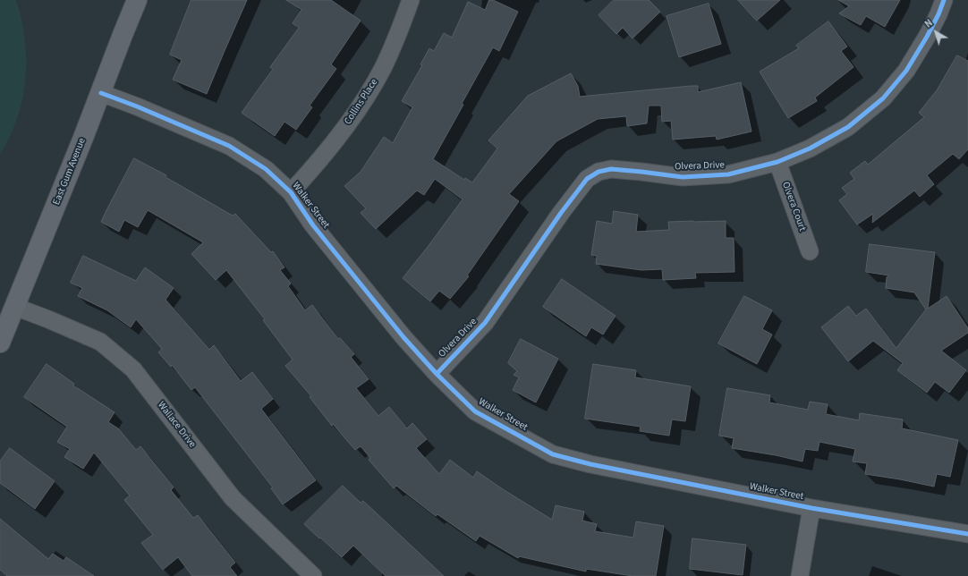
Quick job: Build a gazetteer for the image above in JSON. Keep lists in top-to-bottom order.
{
  "streets": {
    "street": [
      "Collins Place",
      "Olvera Drive",
      "East Gum Avenue",
      "Walker Street",
      "Olvera Court",
      "Wallace Drive"
    ]
  },
  "crossings": [
    ["Collins Place", "Walker Street"],
    ["Olvera Drive", "Walker Street"],
    ["Olvera Drive", "Olvera Court"],
    ["East Gum Avenue", "Walker Street"],
    ["East Gum Avenue", "Wallace Drive"]
  ],
  "north": "top left"
}
